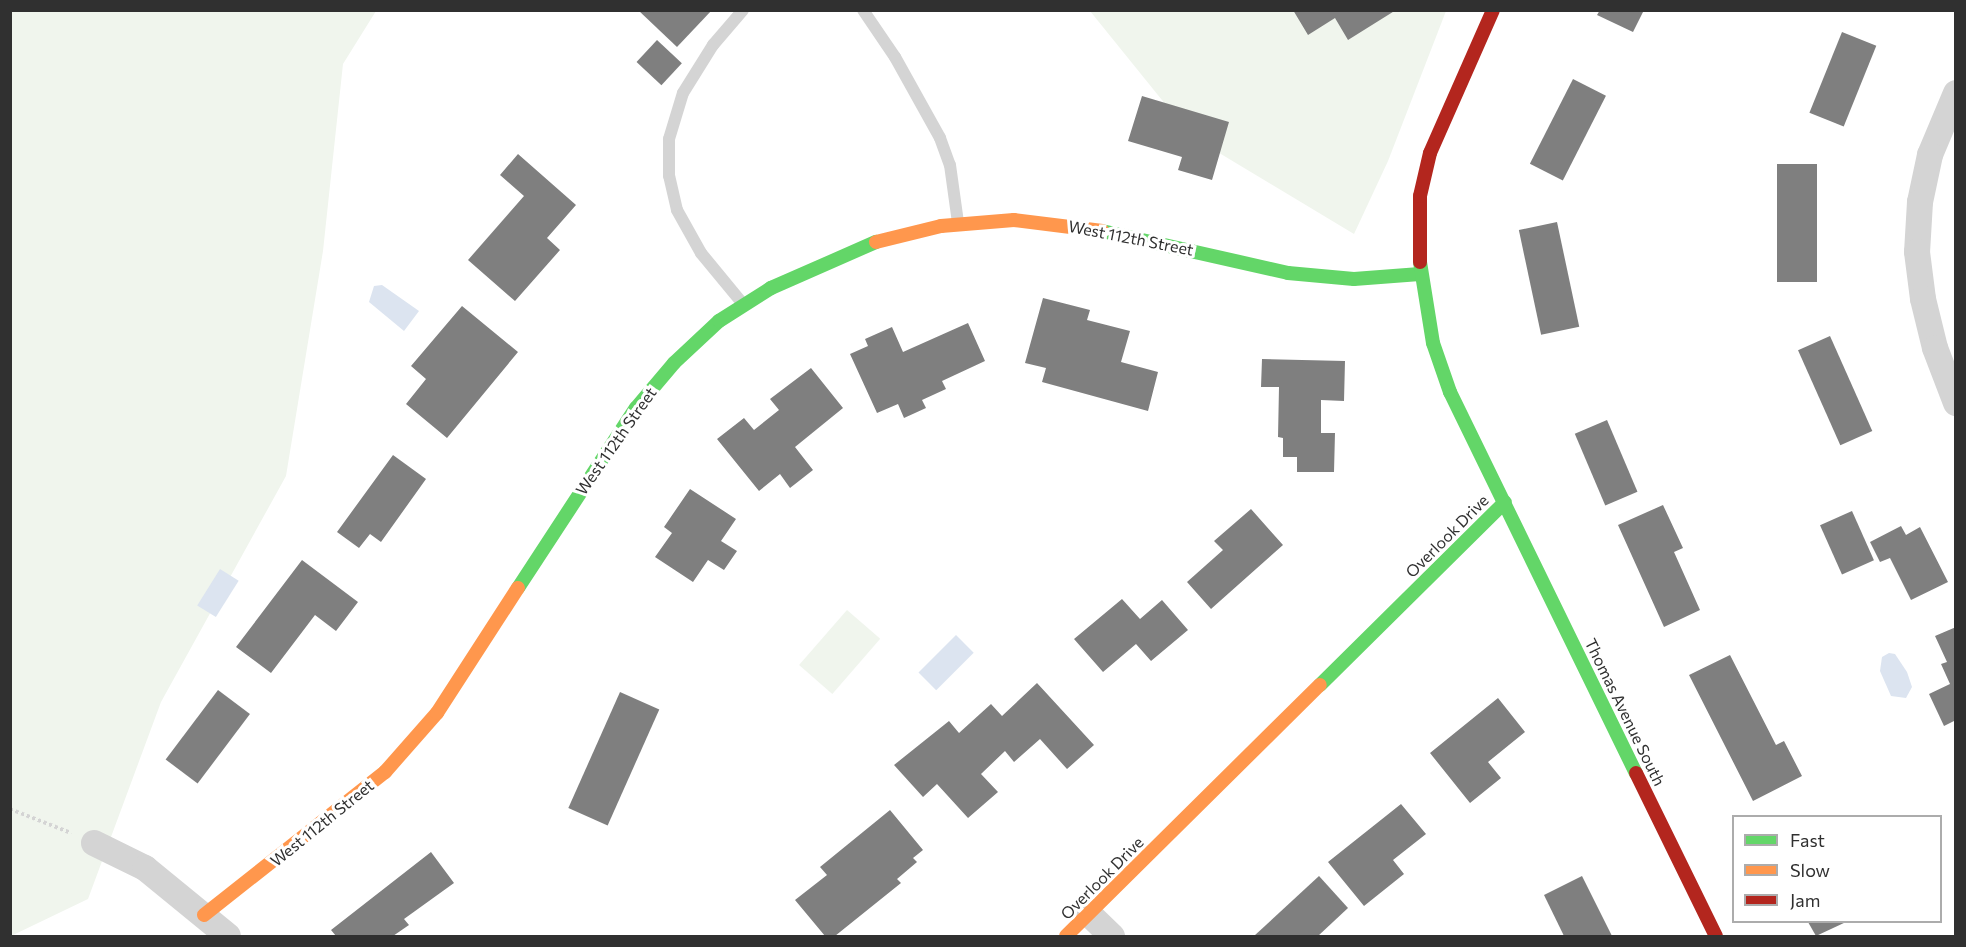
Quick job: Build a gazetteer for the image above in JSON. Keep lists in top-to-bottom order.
{
  "streets": {
    "street": ["West 112th Street", "Overlook Drive", "Thomas Avenue South"]
  },
  "crossings": [
    ["West 112th Street", "Overlook Drive"],
    ["Overlook Drive", "Thomas Avenue South"]
  ],
  "legend": ["Fast", "Slow", "Jam"]
}
